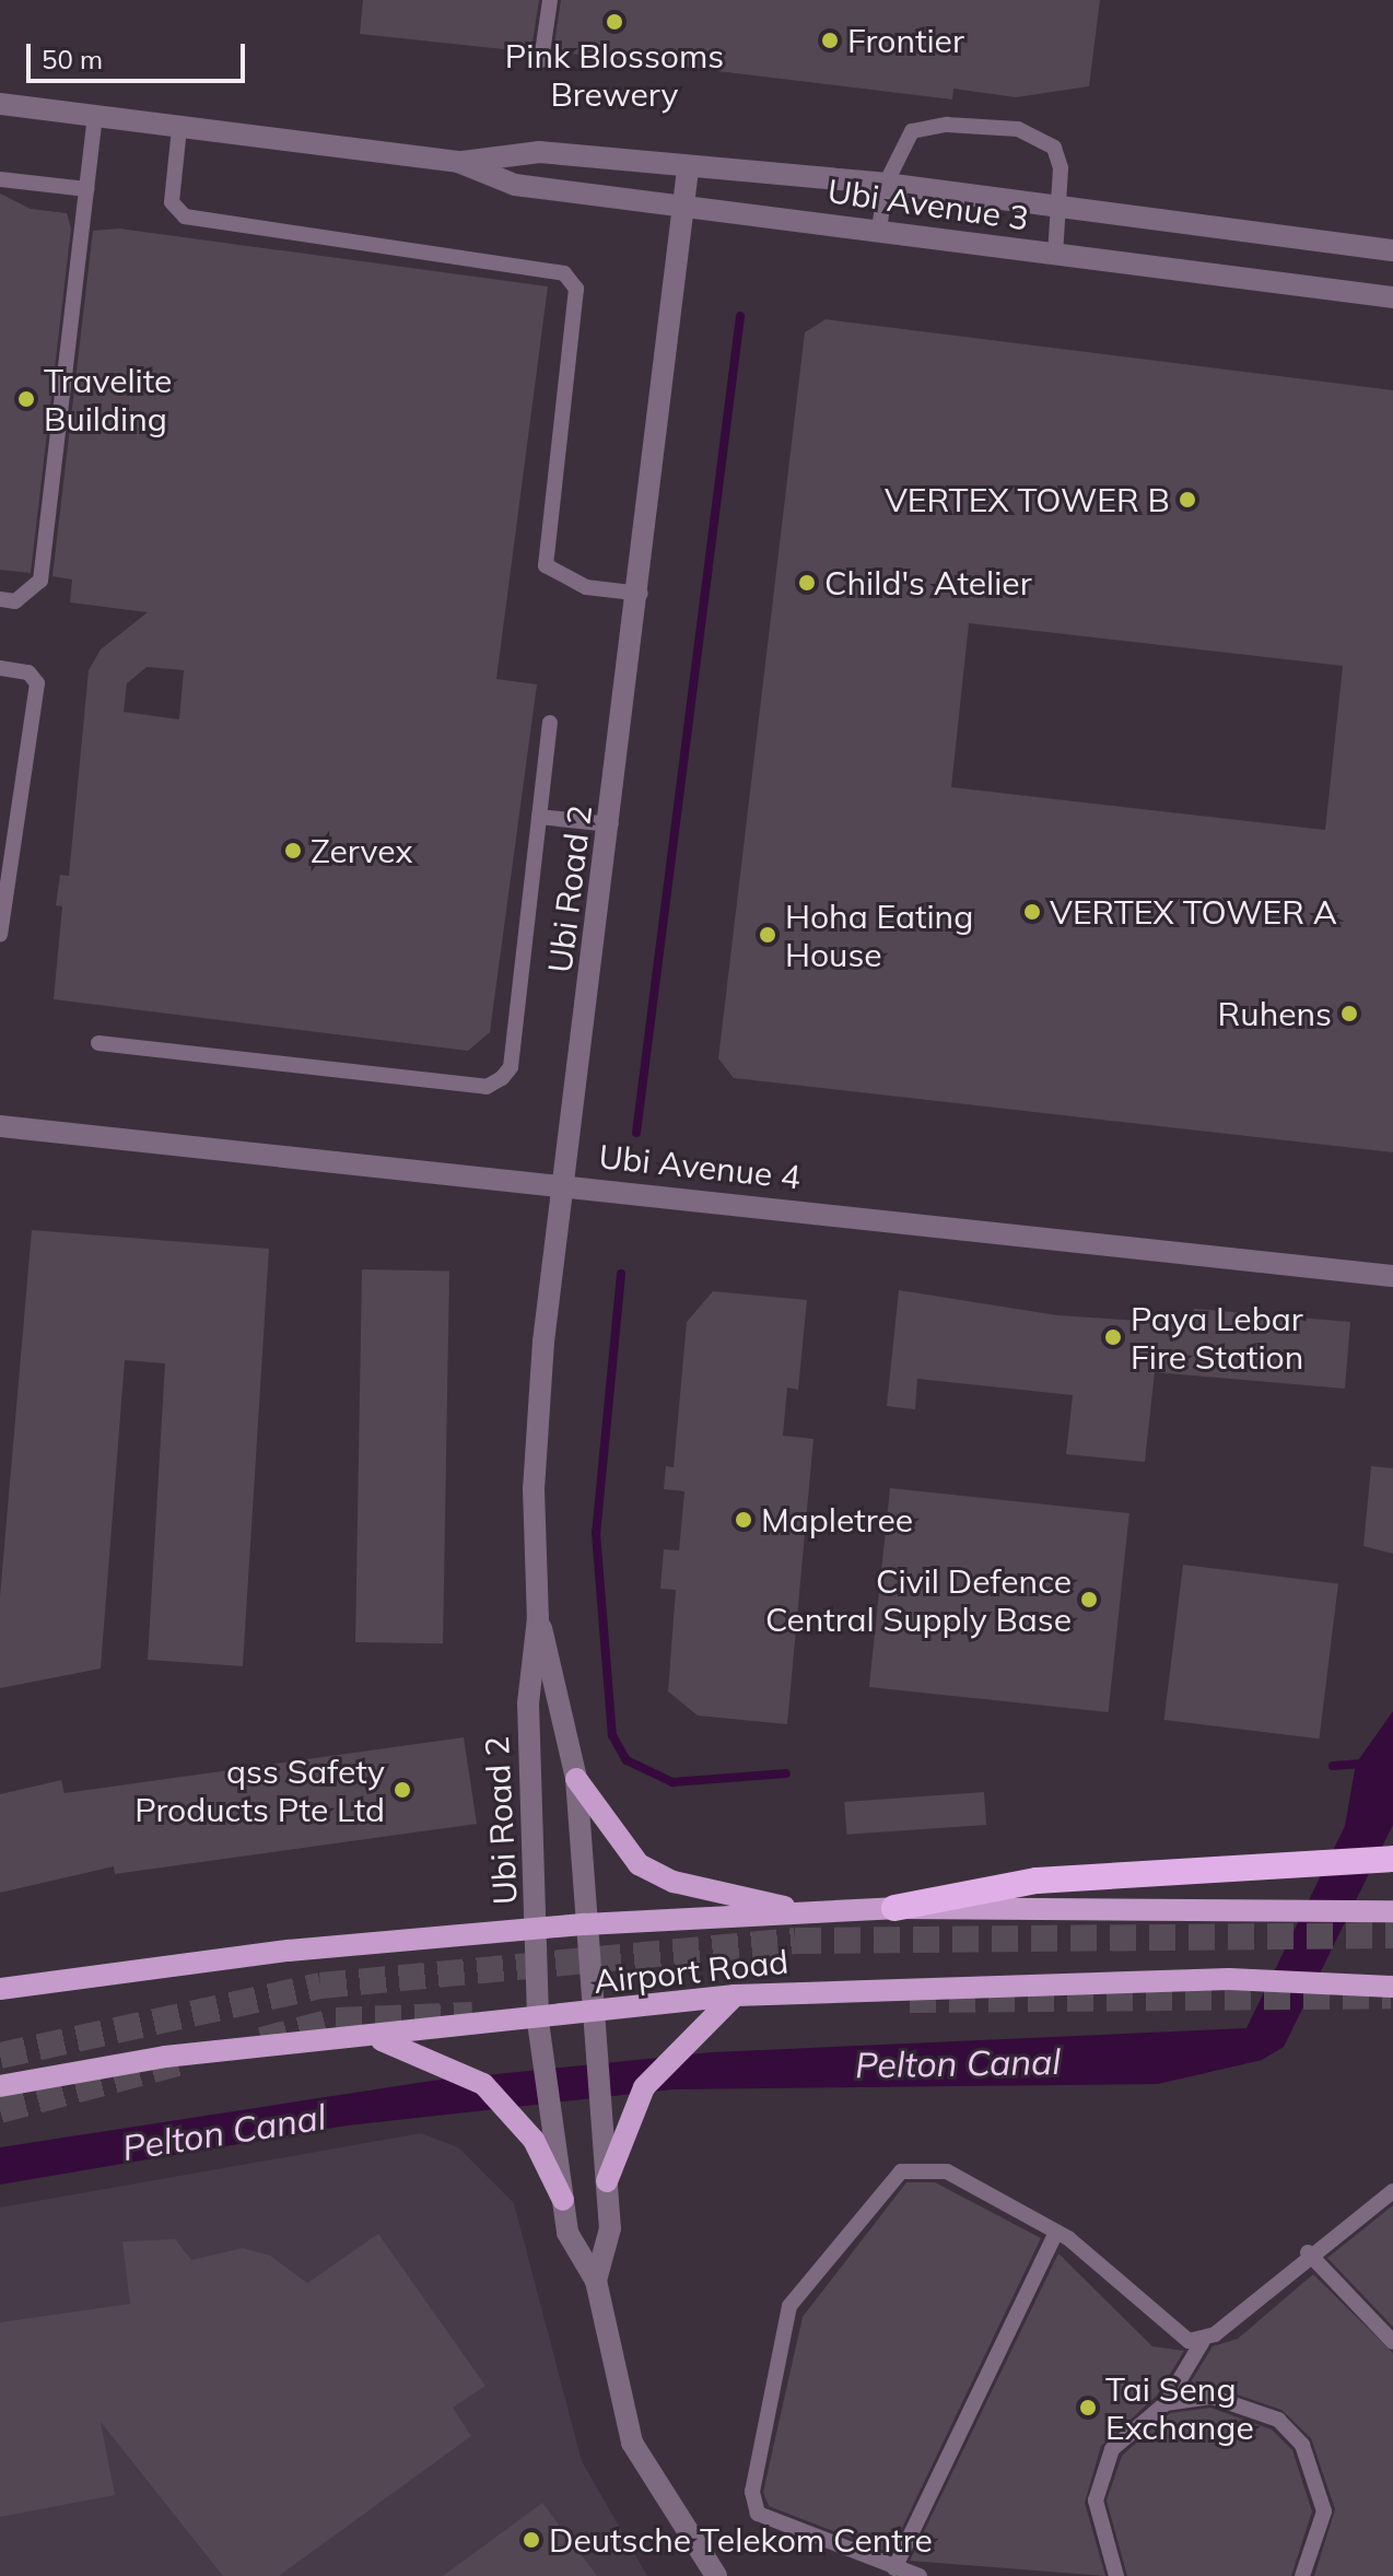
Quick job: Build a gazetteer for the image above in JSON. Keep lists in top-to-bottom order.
{
  "streets": {
    "main road": ["Airport Road"],
    "street": ["Ubi Avenue 3", "Ubi Road 2", "Ubi Avenue 4"]
  },
  "crossings": [
    ["Ubi Avenue 3", "Ubi Road 2"],
    ["Ubi Road 2", "Ubi Avenue 4"],
    ["Ubi Road 2", "Airport Road"]
  ],
  "water": ["Pelton Canal"],
  "places": [
    "Pink Blossoms Brewery",
    "Frontier",
    "Travelite Building",
    "VERTEX TOWER B",
    "Child's Atelier",
    "Zervex",
    "VERTEX TOWER A",
    "Hoha Eating House",
    "Ruhens",
    "Paya Lebar Fire Station",
    "Mapletree",
    "Civil Defence Central Supply Base",
    "qss Safety Products Pte Ltd",
    "Tai Seng Exchange",
    "Deutsche Telekom Centre"
  ],
  "scale_bar": "50 m"
}
